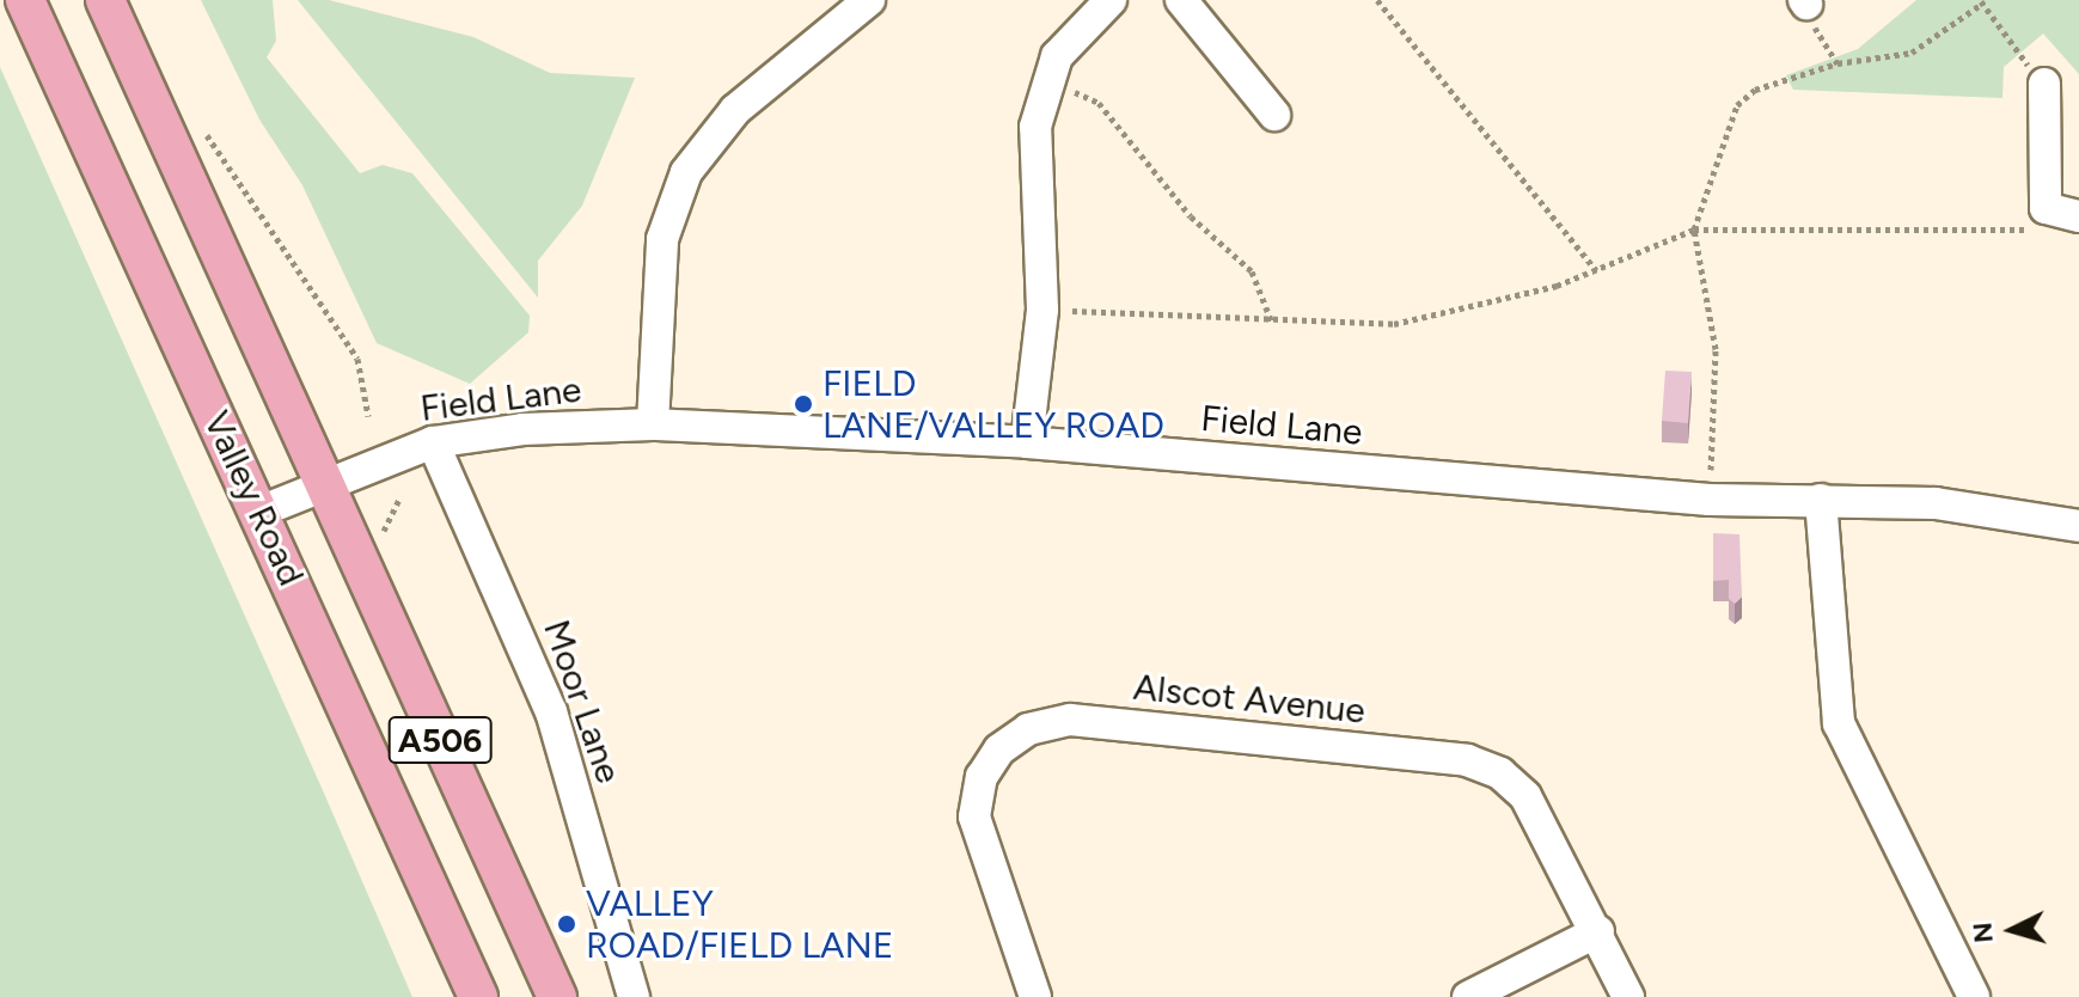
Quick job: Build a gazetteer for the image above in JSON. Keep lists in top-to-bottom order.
{
  "streets": {
    "main road": ["Valley Road", "A506"],
    "street": ["Field Lane", "Alscot Avenue", "Moor Lane"]
  },
  "crossings": [
    ["Field Lane", "Valley Road"],
    ["Field Lane", "Moor Lane"]
  ],
  "places": ["FIELD LANE/VALLEY ROAD", "VALLEY ROAD/FIELD LANE"],
  "north": "left"
}
